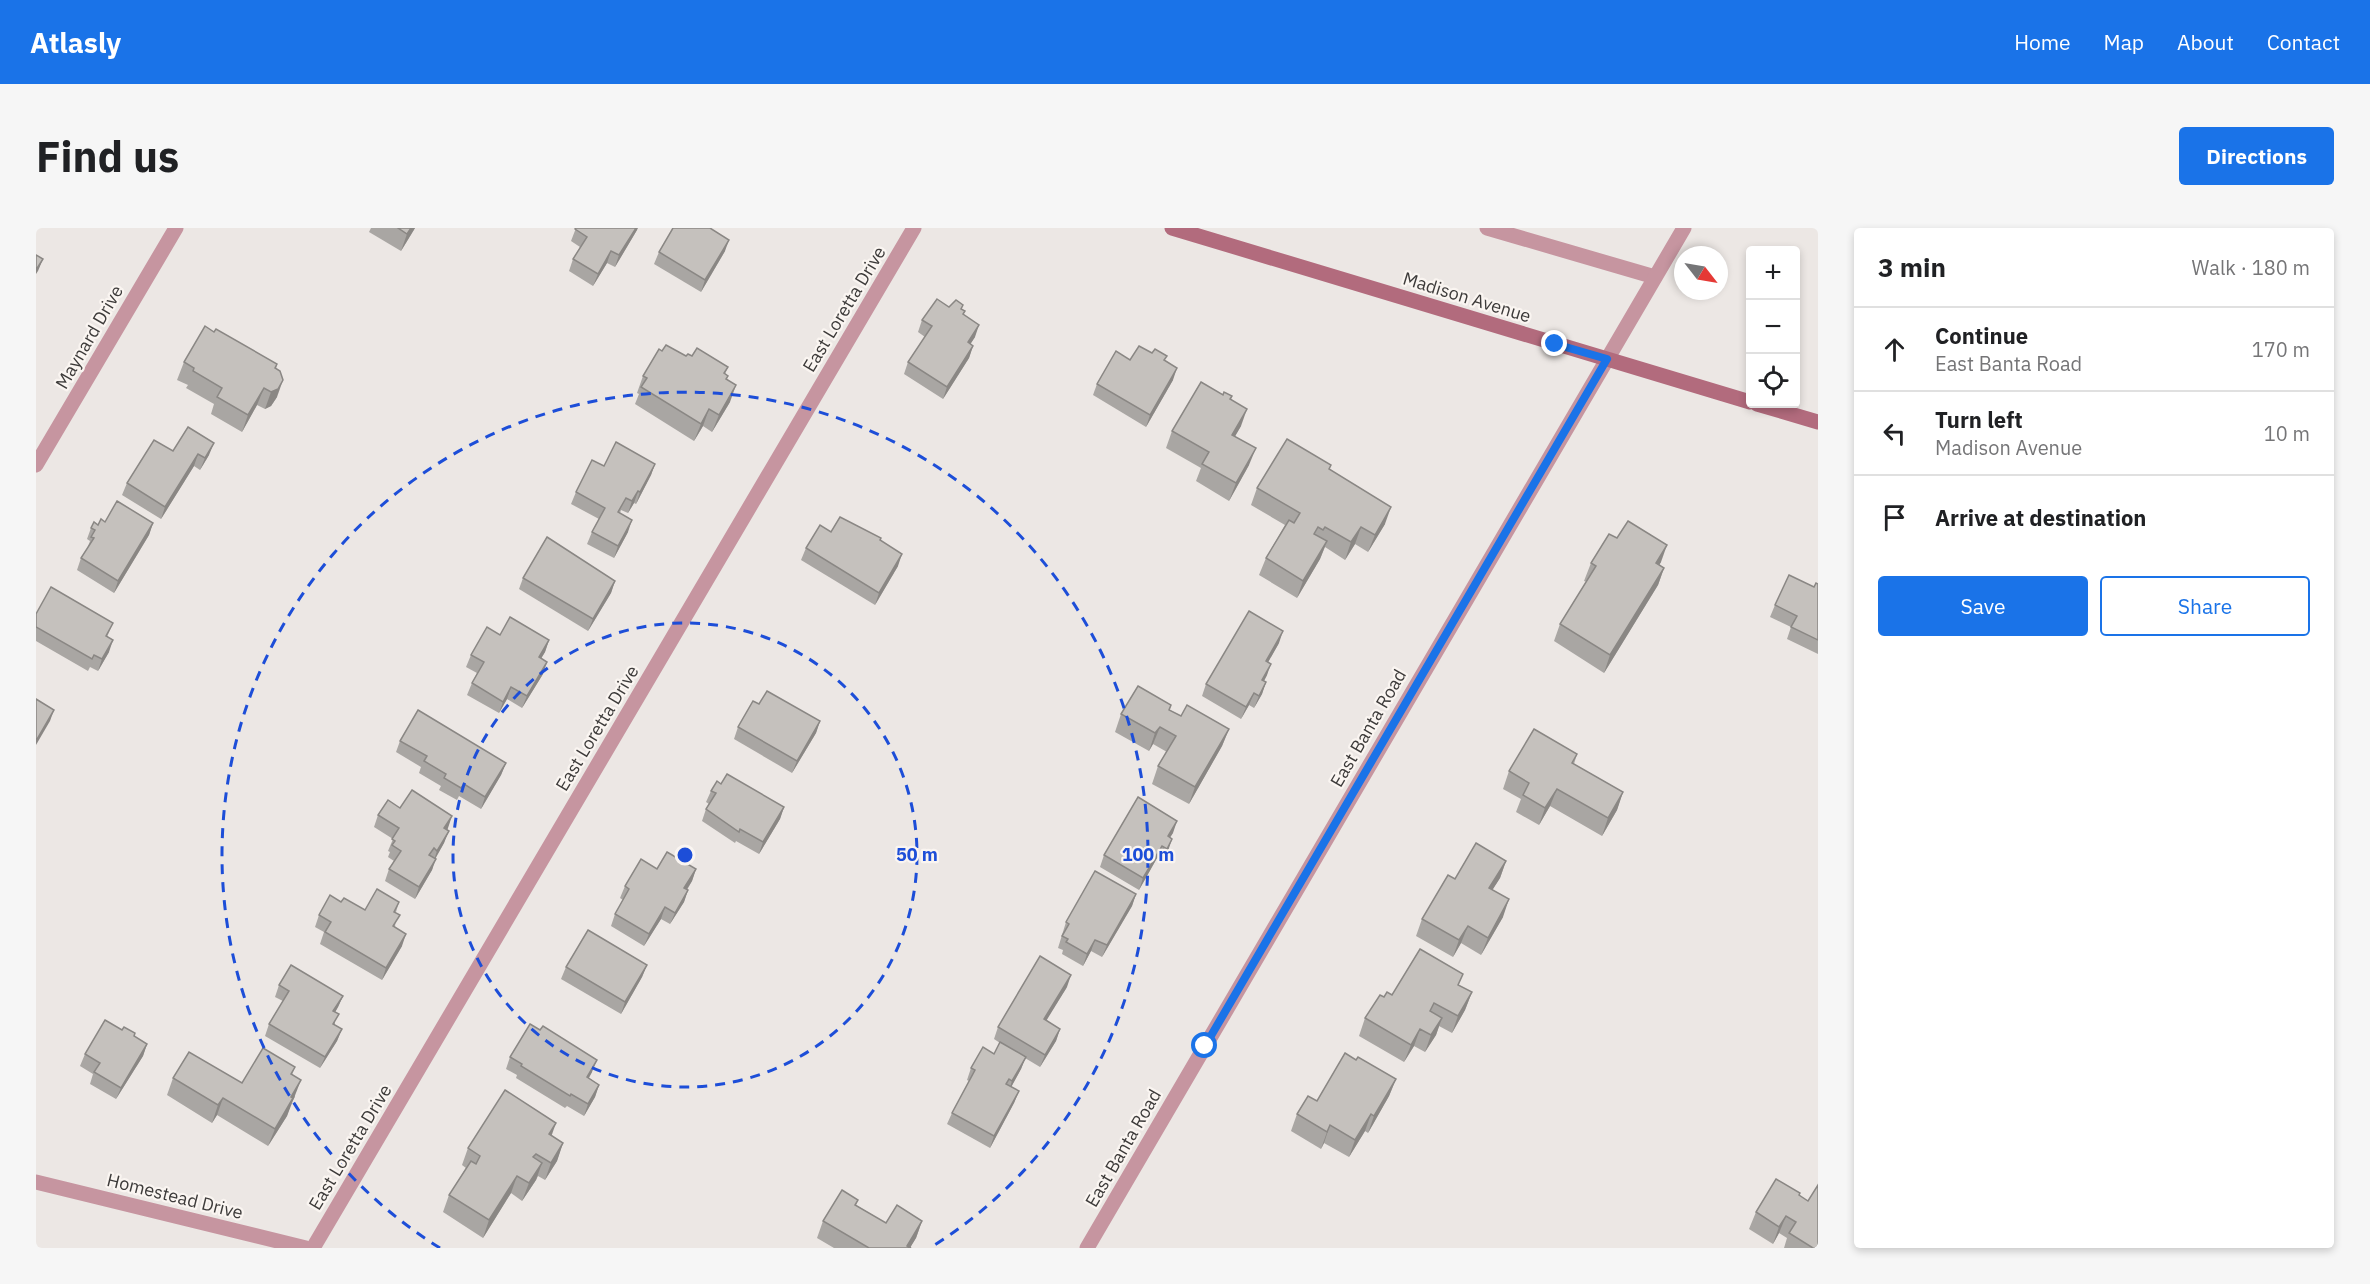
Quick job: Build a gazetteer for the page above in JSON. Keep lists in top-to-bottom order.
{
  "streets": {
    "main road": ["Madison Avenue"],
    "street": [
      "East Loretta Drive",
      "Maynard Drive",
      "East Banta Road",
      "Homestead Drive"
    ]
  },
  "crossings": [
    ["Madison Avenue", "East Banta Road"]
  ],
  "north": "bottom right",
  "page": {
    "header": "Atlasly",
    "nav": [
      "Home",
      "Map",
      "About",
      "Contact"
    ],
    "buttons": [
      "Directions",
      ["Save", "Share"]
    ],
    "title": "Find us",
    "heading": ["3 min", "Walk · 180 m"],
    "map_buttons": ["+", "−"],
    "list": [
      ["Continue", "East Banta Road", "170 m"],
      ["Turn left", "Madison Avenue", "10 m"],
      "Arrive at destination"
    ]
  },
  "rings": ["50 m", "100 m"]
}
